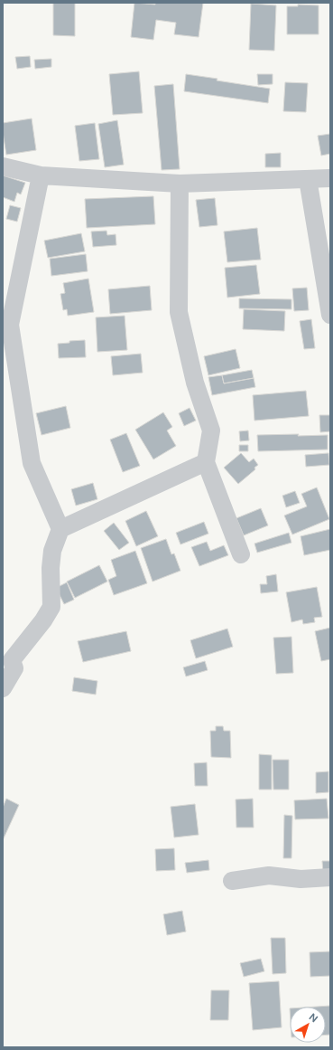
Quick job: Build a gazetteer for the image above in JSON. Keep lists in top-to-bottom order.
{
  "north": "top right"
}
